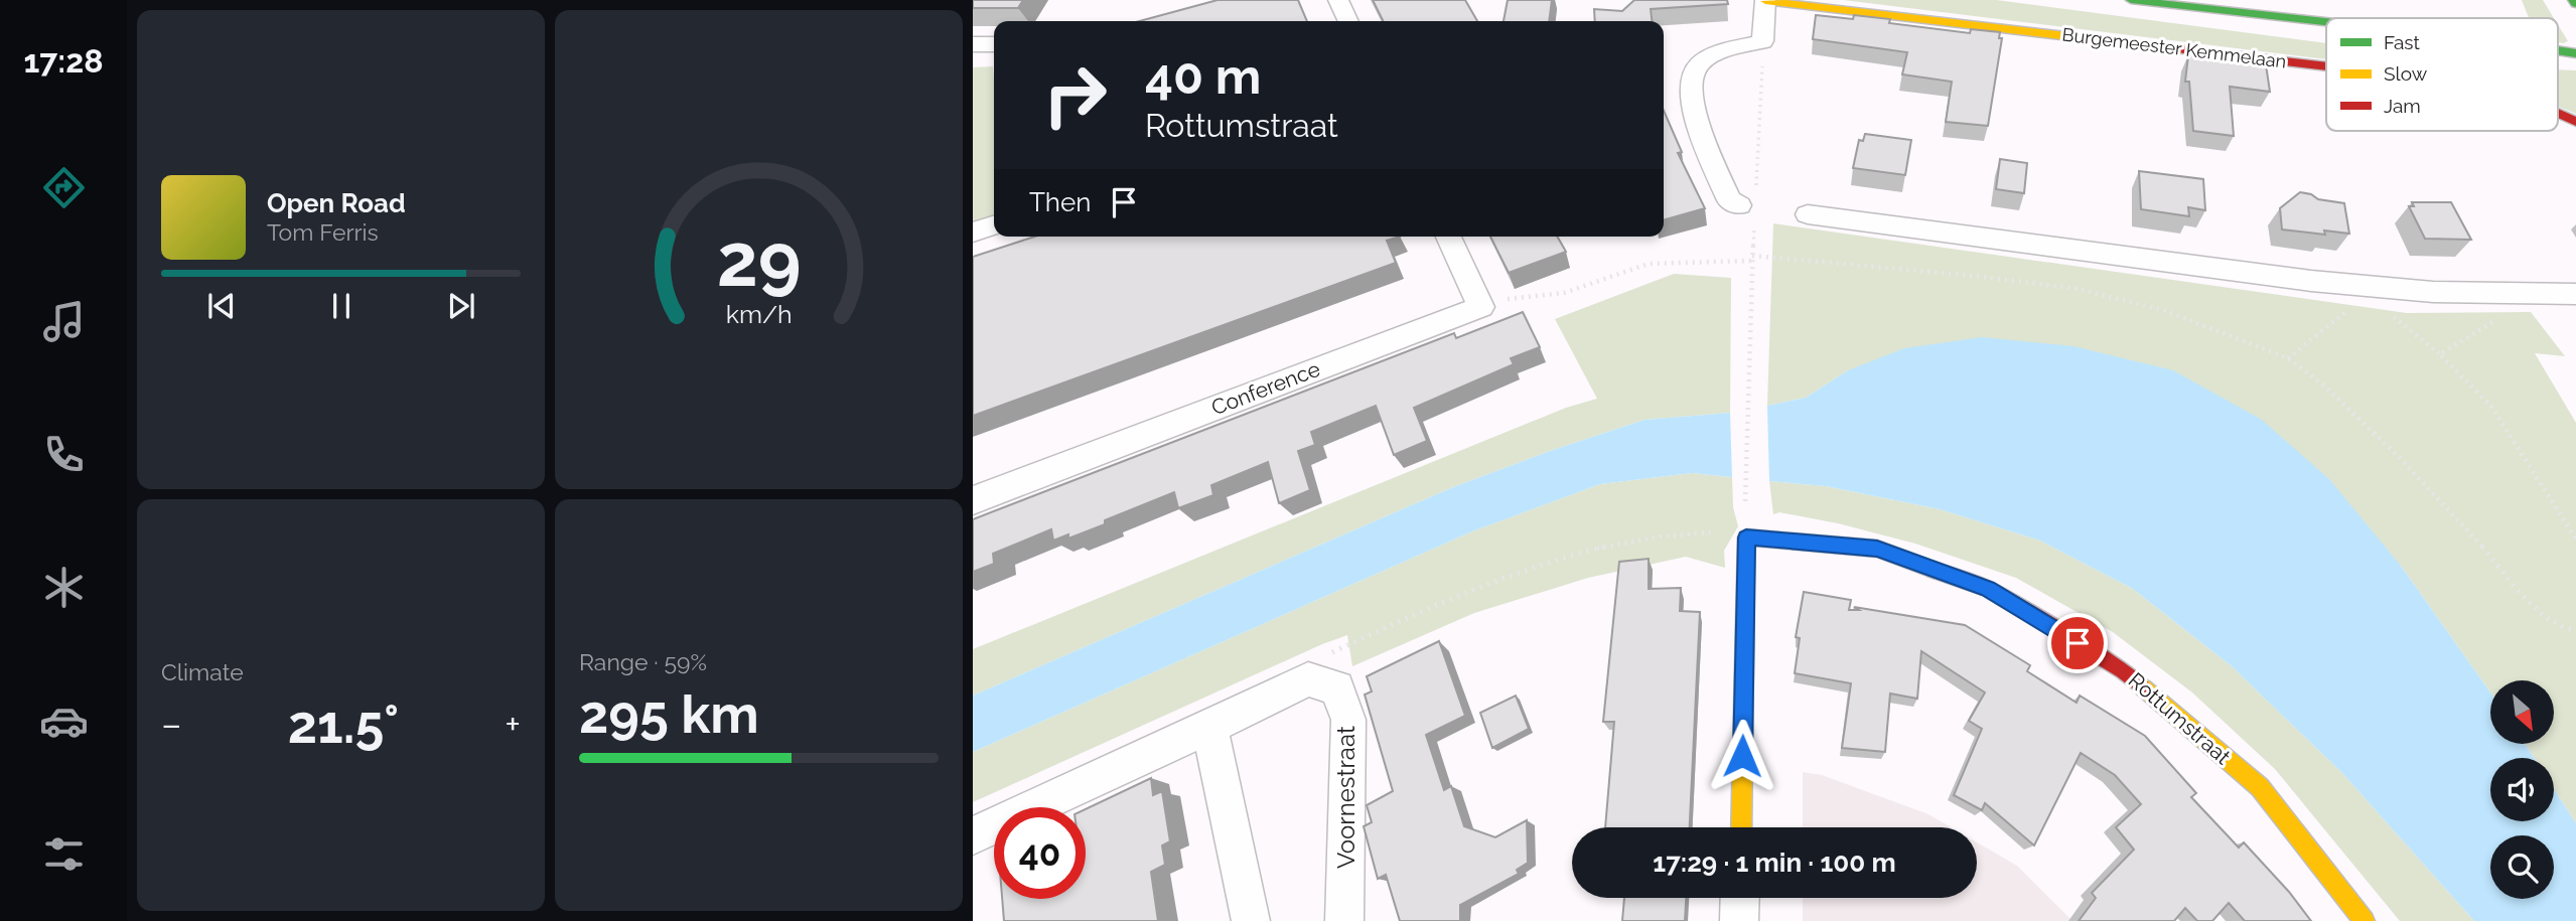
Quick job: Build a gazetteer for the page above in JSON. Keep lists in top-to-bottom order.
{
  "streets": {
    "street": [
      "Burgemeester Kemmelaan",
      "Conference",
      "Rottumstraat",
      "Voornestraat"
    ]
  },
  "legend": ["Fast", "Slow", "Jam"],
  "north": "bottom right",
  "page": {
    "tabs": "17:28",
    "turn": ["40 m", "Rottumstraat"],
    "then": "Then",
    "song": ["Open Road", "Tom Ferris"],
    "tile": [
      "Climate",
      ["Range · 59%", "295 km"]
    ],
    "heat": ["−", "21.5°", "+"],
    "limit": "40",
    "trip": "17:29 · 1 min · 100 m",
    "gauge": ["29", "km/h"]
  }
}
